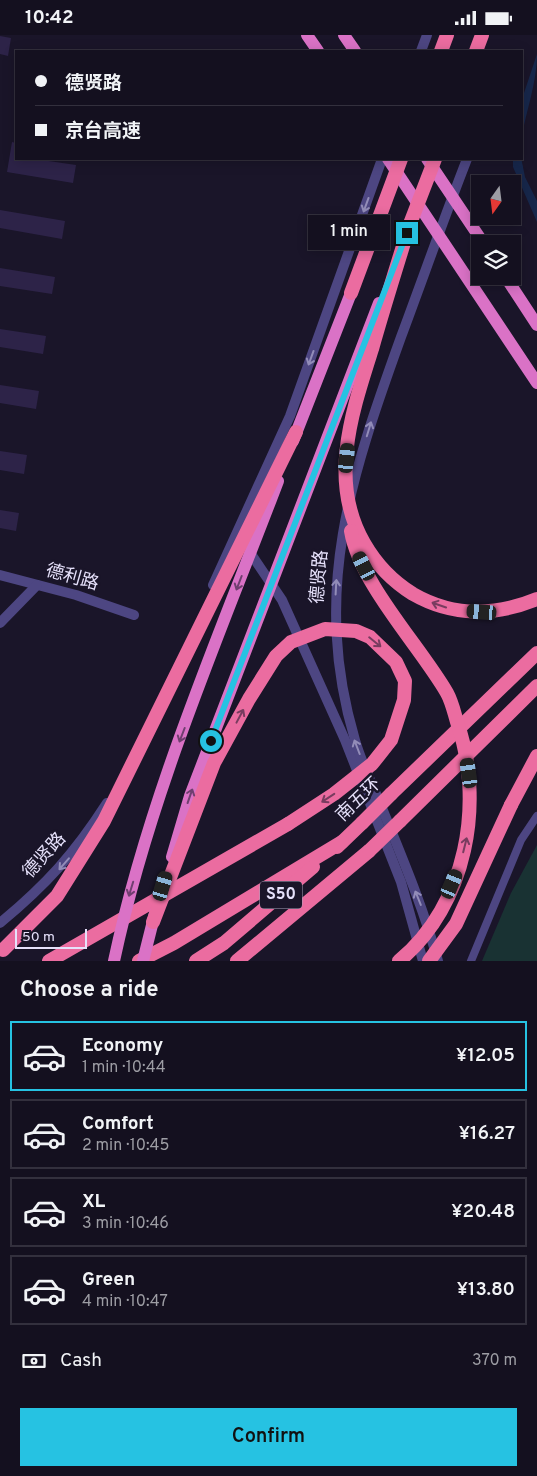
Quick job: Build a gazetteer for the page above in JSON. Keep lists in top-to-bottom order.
{
  "streets": {
    "highway": ["德贤路", "南五环", "S50"],
    "street": ["德利路"]
  },
  "scale_bar": "50 m",
  "north": "bottom",
  "page": {
    "status": "10:42",
    "banner": ["德贤路", "京台高速"],
    "bubble": "1 min",
    "scale": "50 m",
    "heading": "Choose a ride",
    "list": [
      {
        "name": "Economy",
        "note": "1 min · 10:44",
        "value": "¥12.05"
      },
      {
        "name": "Comfort",
        "note": "2 min · 10:45",
        "value": "¥16.27"
      },
      {
        "name": "XL",
        "note": "3 min · 10:46",
        "value": "¥20.48"
      },
      {
        "name": "Green",
        "note": "4 min · 10:47",
        "value": "¥13.80"
      }
    ],
    "pay": ["Cash", "370 m"],
    "buttons": "Confirm"
  }
}
